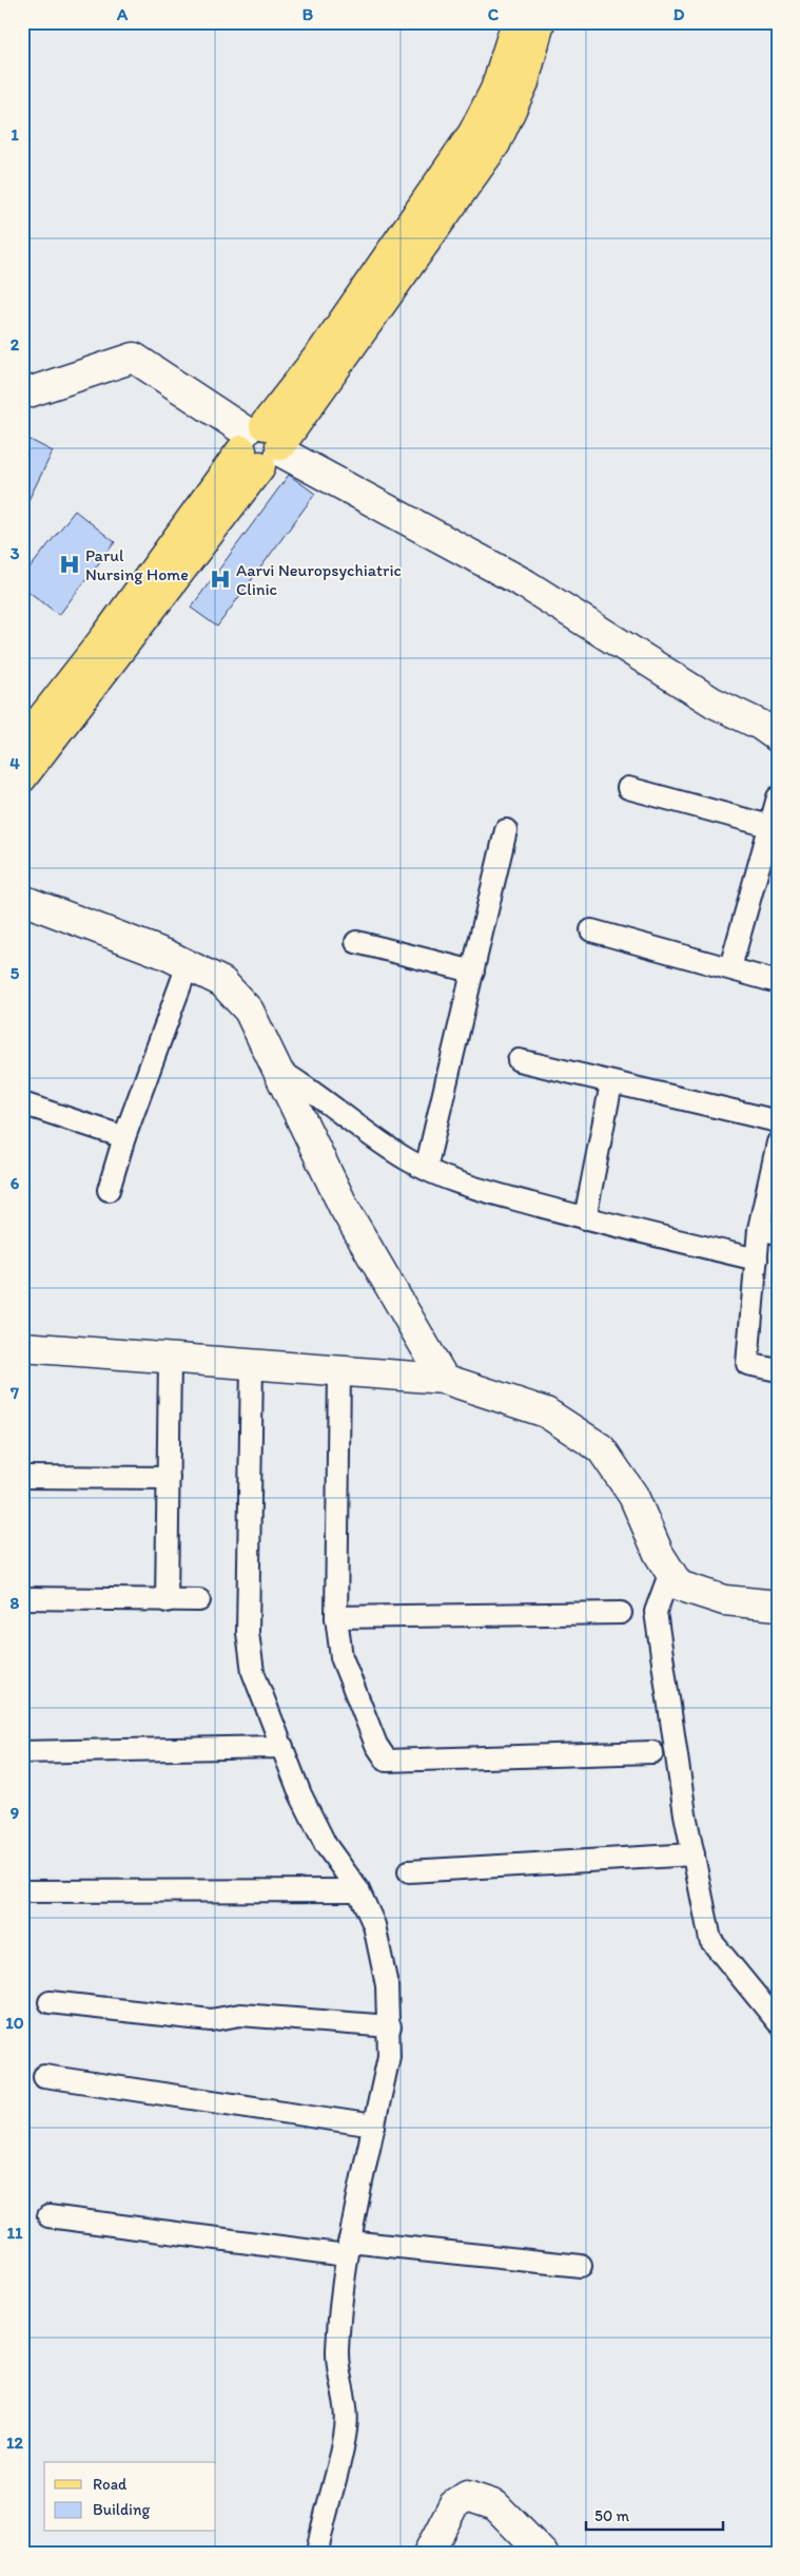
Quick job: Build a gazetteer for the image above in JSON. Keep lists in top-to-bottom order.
{
  "places": {
    "hospital": ["Parul Nursing Home", "Aarvi Neuropsychiatric Clinic"]
  },
  "legend": ["Road", "Building"],
  "scale_bar": "50 m",
  "grid": {
    "columns": [
      "A",
      "B",
      "C",
      "D"
    ],
    "rows": [
      "1",
      "2",
      "3",
      "4",
      "5",
      "6",
      "7",
      "8",
      "9",
      "10",
      "11",
      "12"
    ]
  }
}
